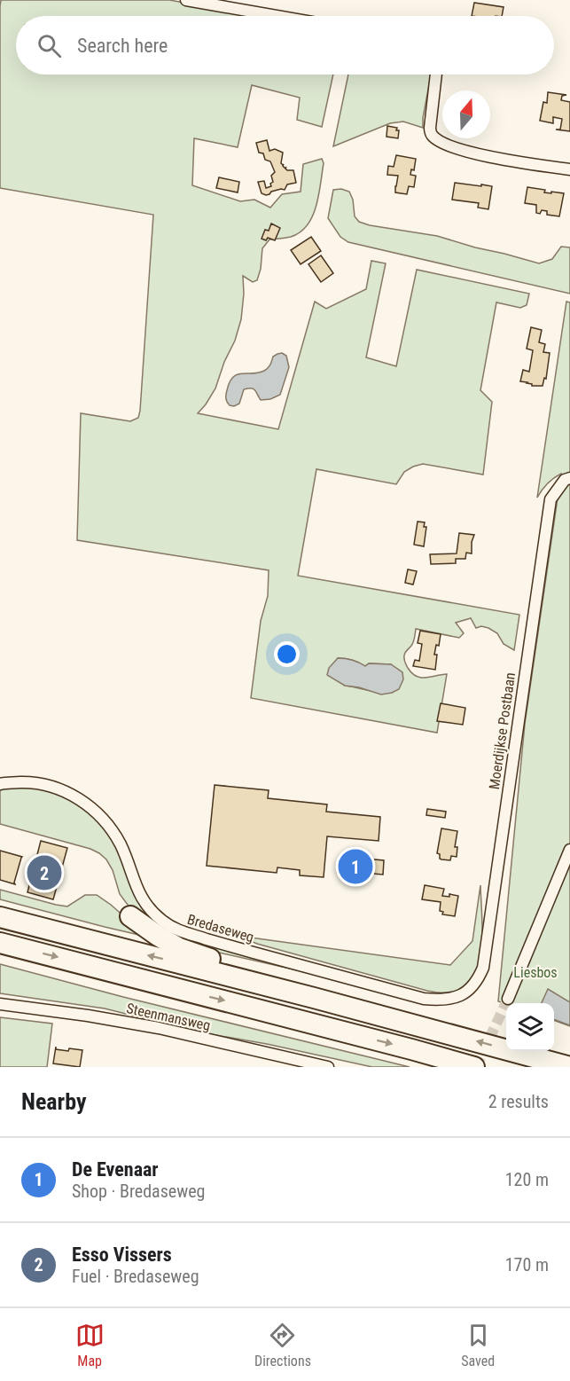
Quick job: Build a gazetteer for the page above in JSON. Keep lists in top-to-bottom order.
{
  "streets": {
    "street": ["Moerdijkse Postbaan", "Bredaseweg", "Steenmansweg"]
  },
  "crossings": [
    ["Moerdijkse Postbaan", "Bredaseweg"]
  ],
  "parks": ["Liesbos"],
  "north": "top",
  "page": {
    "search": "Search here",
    "pins": ["1", "2"],
    "heading": ["Nearby", "2 results"],
    "list": [
      {
        "mark": "1",
        "name": "De Evenaar",
        "note": "Shop · Bredaseweg",
        "value": "120 m"
      },
      {
        "mark": "2",
        "name": "Esso Vissers",
        "note": "Fuel · Bredaseweg",
        "value": "170 m"
      }
    ],
    "nav": ["Map", "Directions", "Saved"]
  }
}
